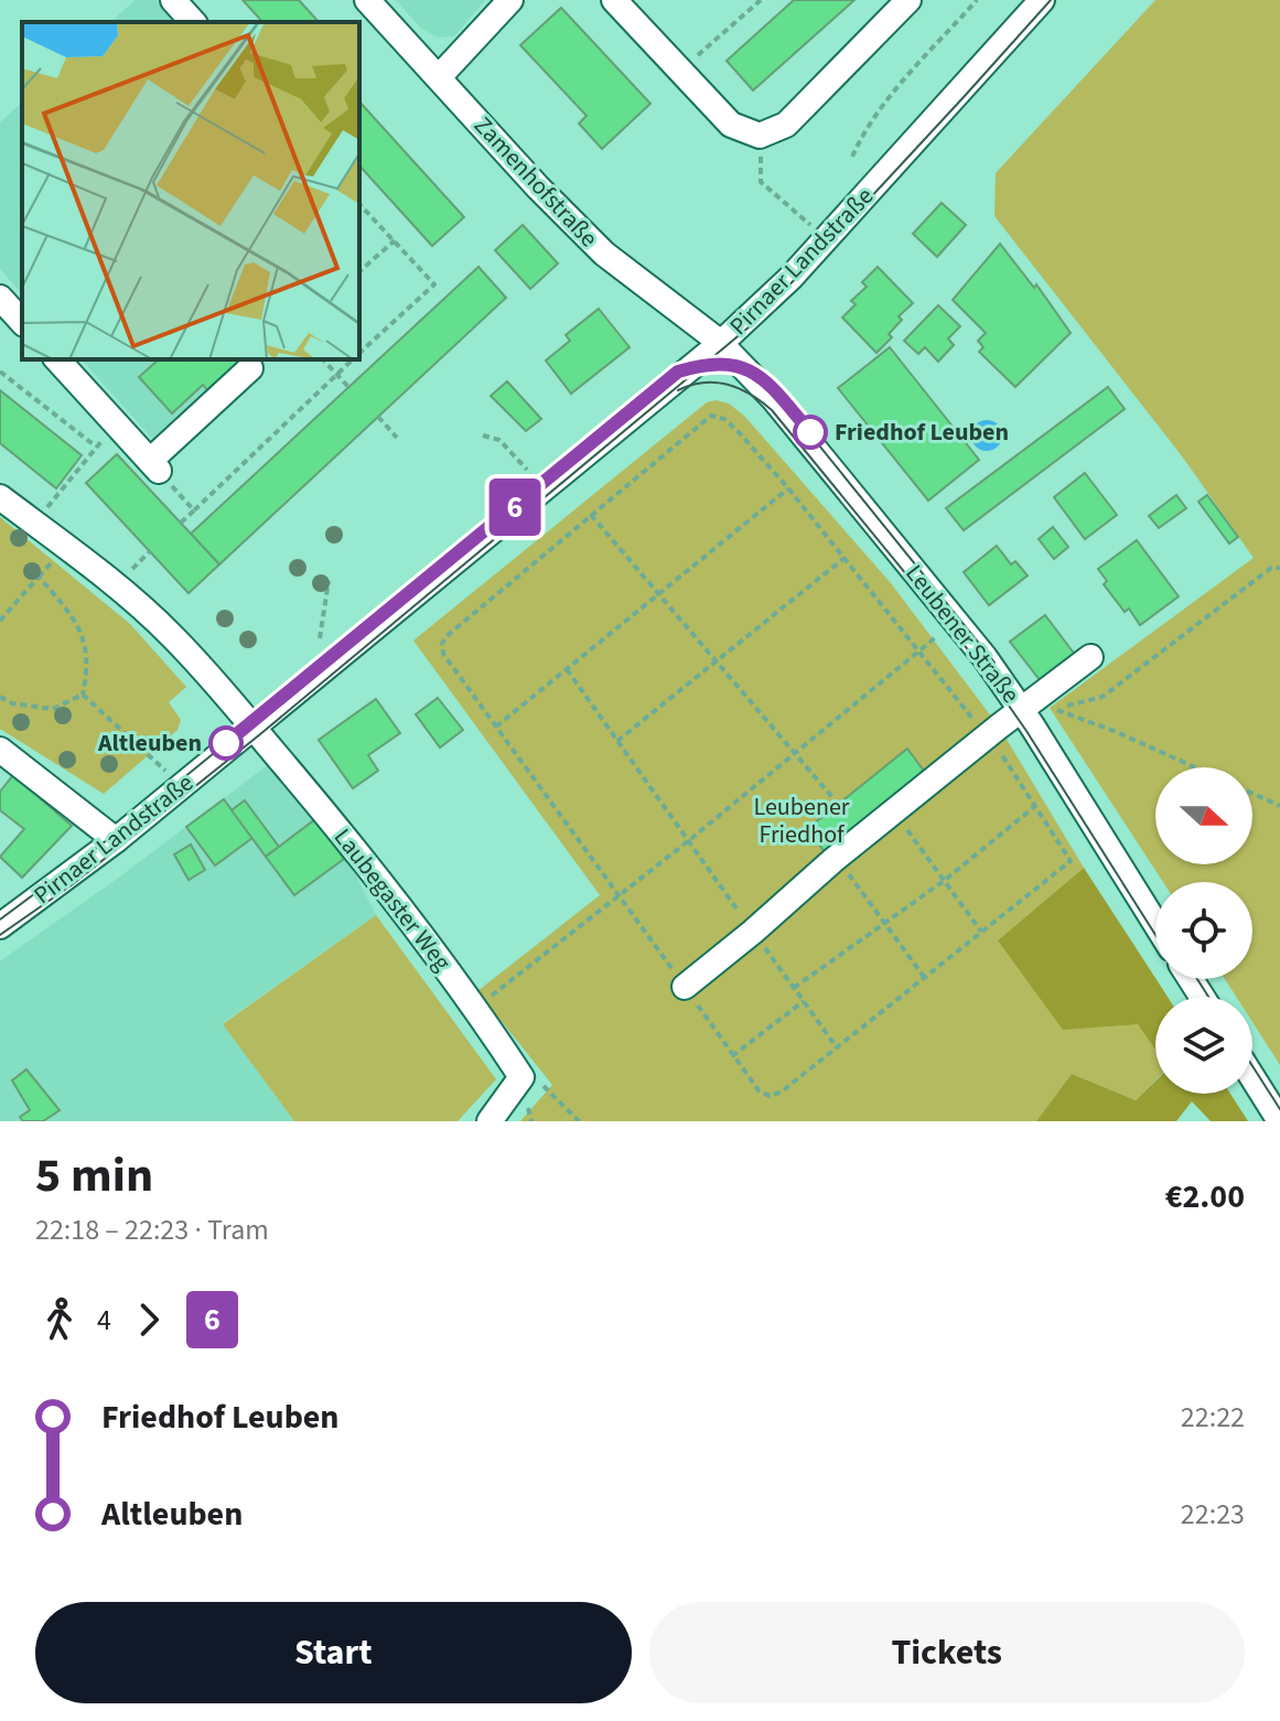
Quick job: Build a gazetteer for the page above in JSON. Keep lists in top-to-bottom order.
{
  "streets": {
    "street": [
      "Zamenhofstraße",
      "Pirnaer Landstraße",
      "Leubener Straße",
      "Laubegaster Weg"
    ]
  },
  "crossings": [
    ["Zamenhofstraße", "Pirnaer Landstraße"],
    ["Zamenhofstraße", "Leubener Straße"],
    ["Pirnaer Landstraße", "Leubener Straße"],
    ["Pirnaer Landstraße", "Laubegaster Weg"]
  ],
  "parks": ["Leubener Friedhof"],
  "places": ["Friedhof Leuben", "Altleuben"],
  "lines": ["tram line 6"],
  "north": "right",
  "page": {
    "on_map": "6",
    "heading": ["5 min", "22:18 – 22:23 · Tram", "€2.00"],
    "legs": ["4", "6"],
    "list": [
      {
        "name": "Friedhof Leuben",
        "value": "22:22"
      },
      {
        "name": "Altleuben",
        "value": "22:23"
      }
    ],
    "buttons": ["Start", "Tickets"]
  }
}
